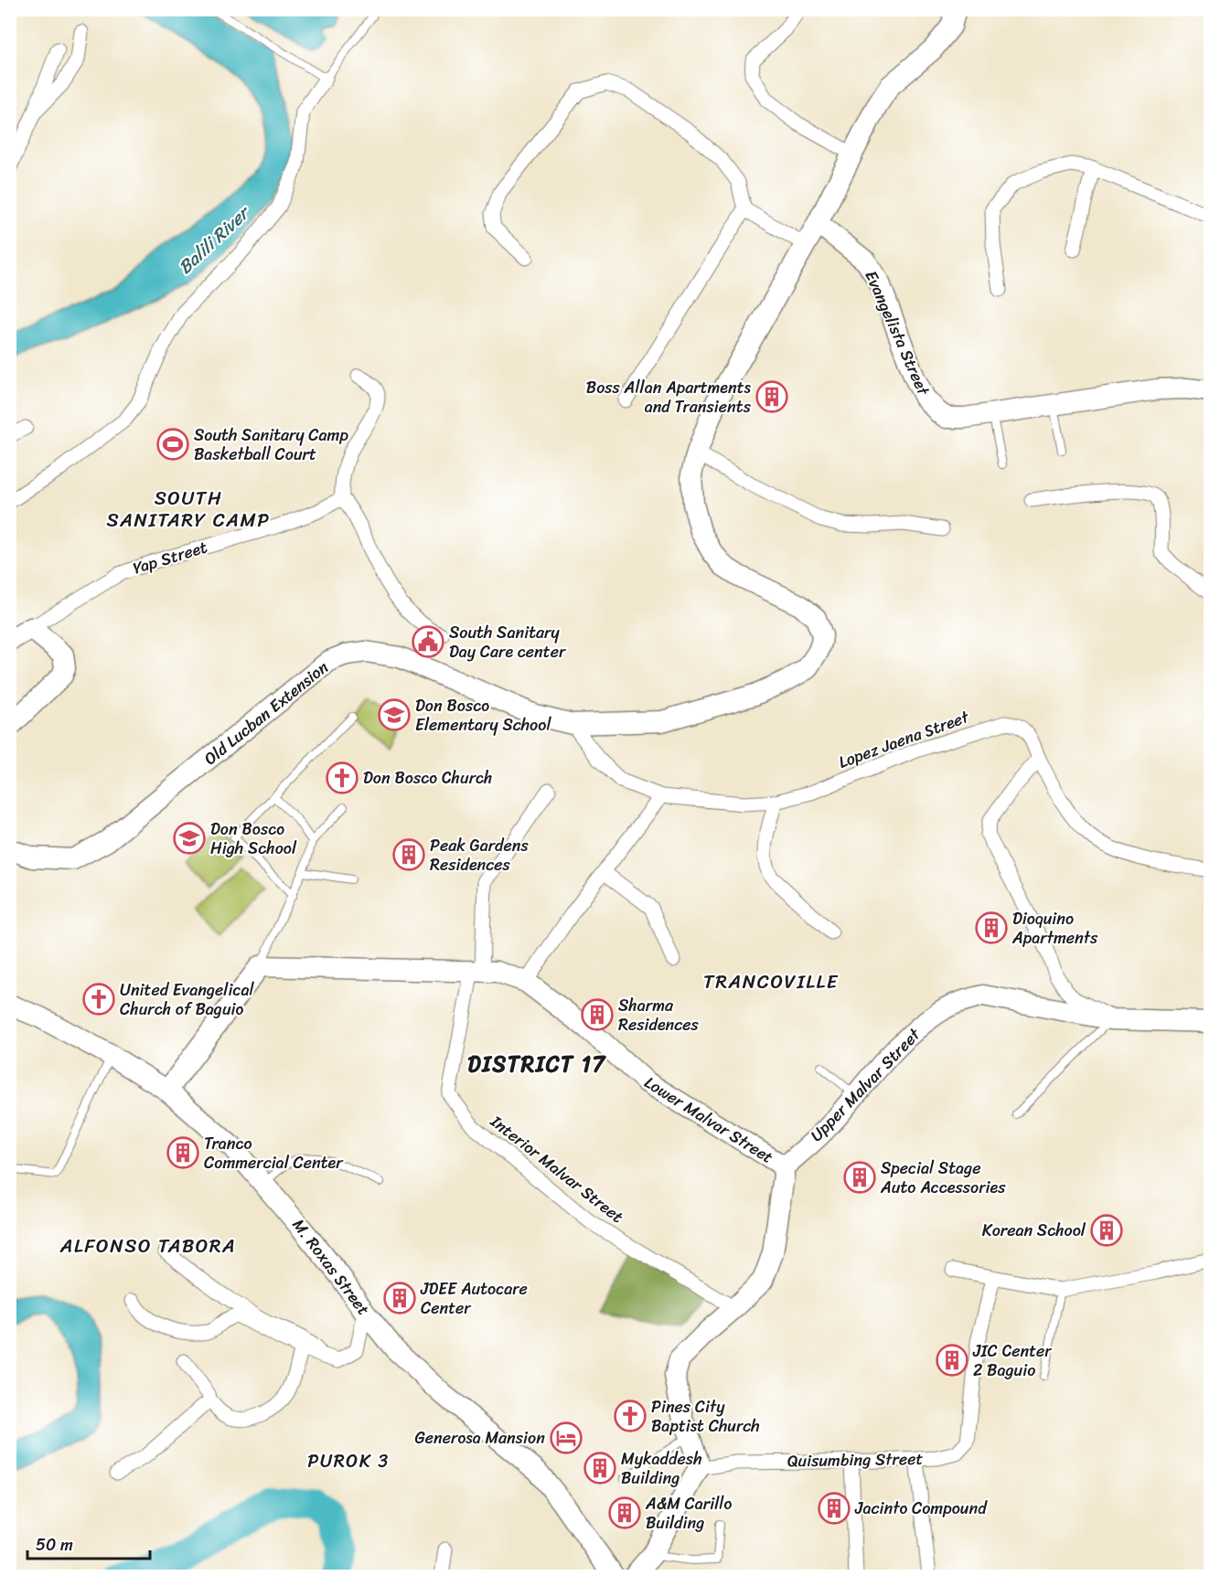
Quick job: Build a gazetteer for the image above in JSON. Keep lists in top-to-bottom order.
{
  "streets": {
    "street": [
      "Evangelista Street",
      "Yap Street",
      "Old Lucban Extension",
      "Lopez Jaena Street",
      "Upper Malvar Street",
      "Lower Malvar Street",
      "Interior Malvar Street",
      "M. Roxas Street",
      "Quisumbing Street"
    ]
  },
  "crossings": [
    ["Old Lucban Extension", "Lopez Jaena Street"],
    ["Upper Malvar Street", "Lower Malvar Street"],
    ["Lower Malvar Street", "Interior Malvar Street"],
    ["Lower Malvar Street", "Quisumbing Street"]
  ],
  "districts": [
    "SOUTH SANITARY CAMP",
    "TRANCOVILLE",
    "DISTRICT 17",
    "ALFONSO TABORA",
    "PUROK 3"
  ],
  "water": ["Balili River"],
  "places": {
    "building": [
      "Boss Allan Apartments and Transients",
      "Peak Gardens Residences",
      "Dioquino Apartments",
      "Sharma Residences",
      "Tranco Commercial Center",
      "Special Stage Auto Accessories",
      "Korean School",
      "JDEE Autocare Center",
      "JIC Center 2 Baguio",
      "Mykaddesh Building",
      "Jacinto Compound",
      "A&M Carillo Building"
    ],
    "sports": ["South Sanitary Camp Basketball Court"],
    "public building": ["South Sanitary Day Care center"],
    "school or university": ["Don Bosco Elementary School", "Don Bosco High School"],
    "church": ["Don Bosco Church", "United Evangelical Church of Baguio", "Pines City Baptist Church"],
    "hotel": ["Generosa Mansion"]
  },
  "scale_bar": "50 m"
}
